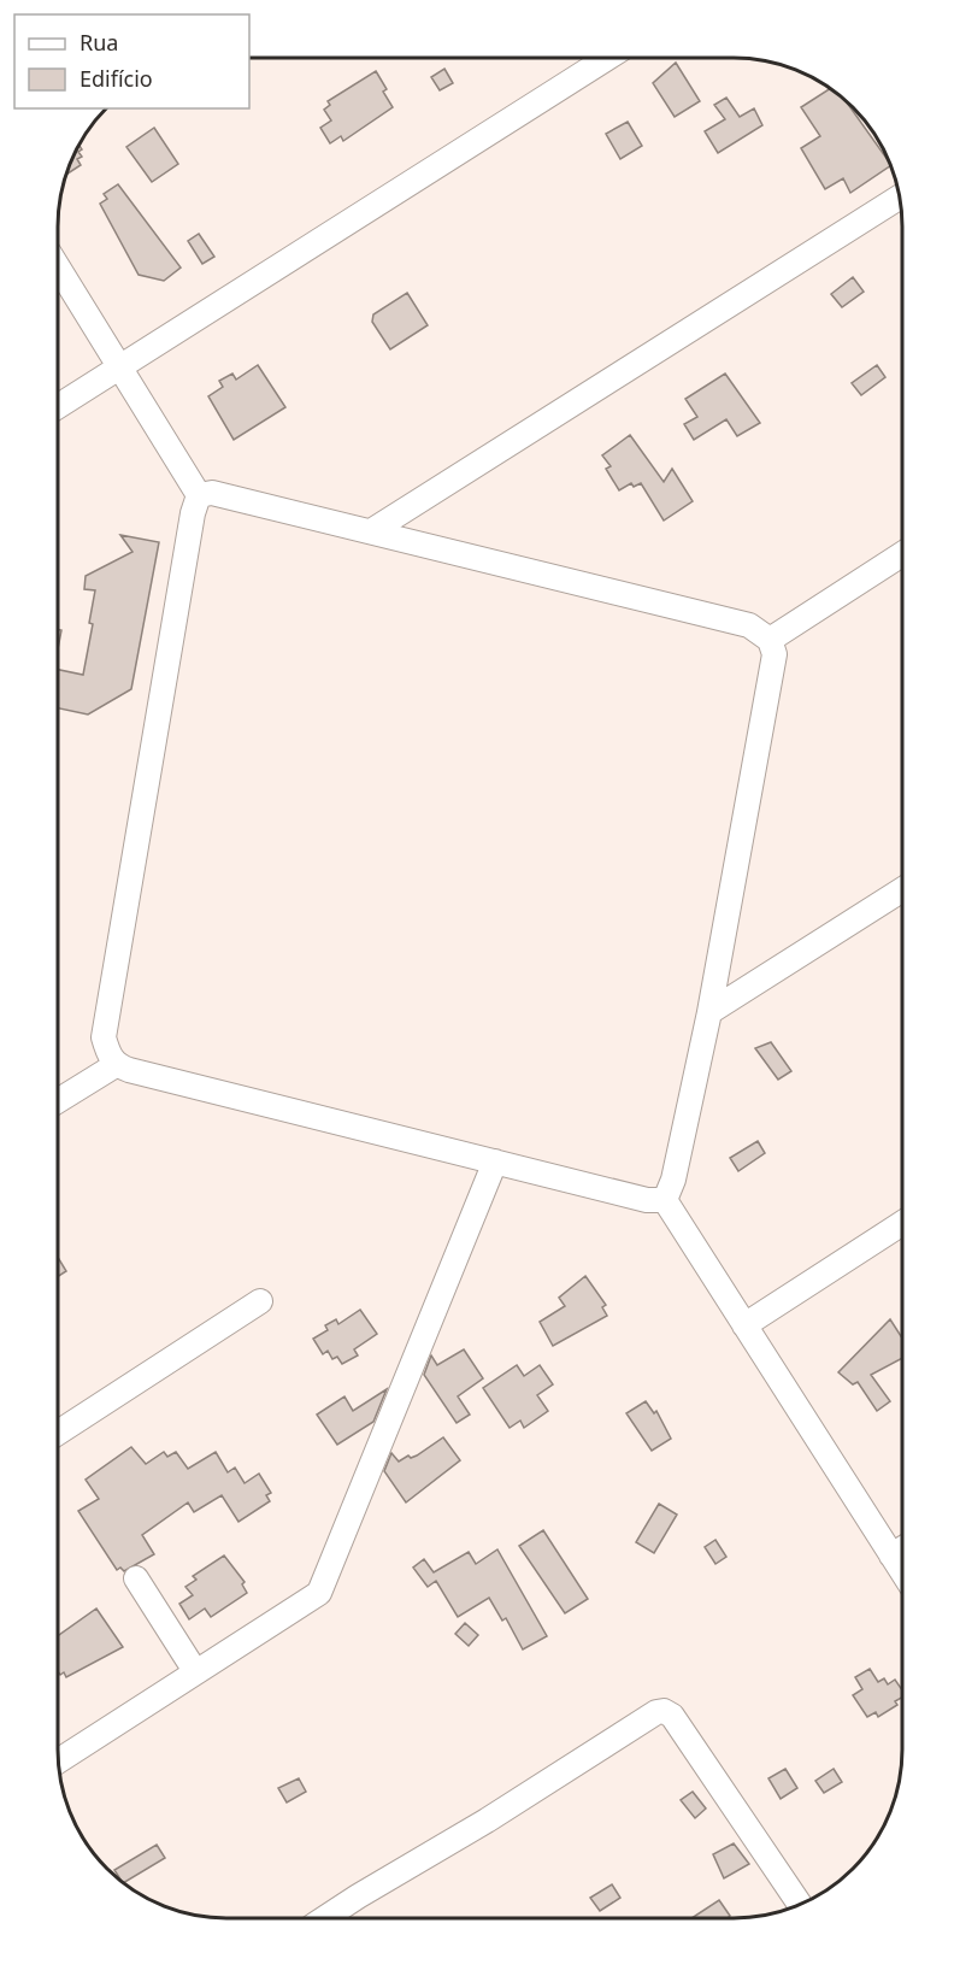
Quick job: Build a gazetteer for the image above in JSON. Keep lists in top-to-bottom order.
{
  "legend": ["Rua", "Edifício"]
}
